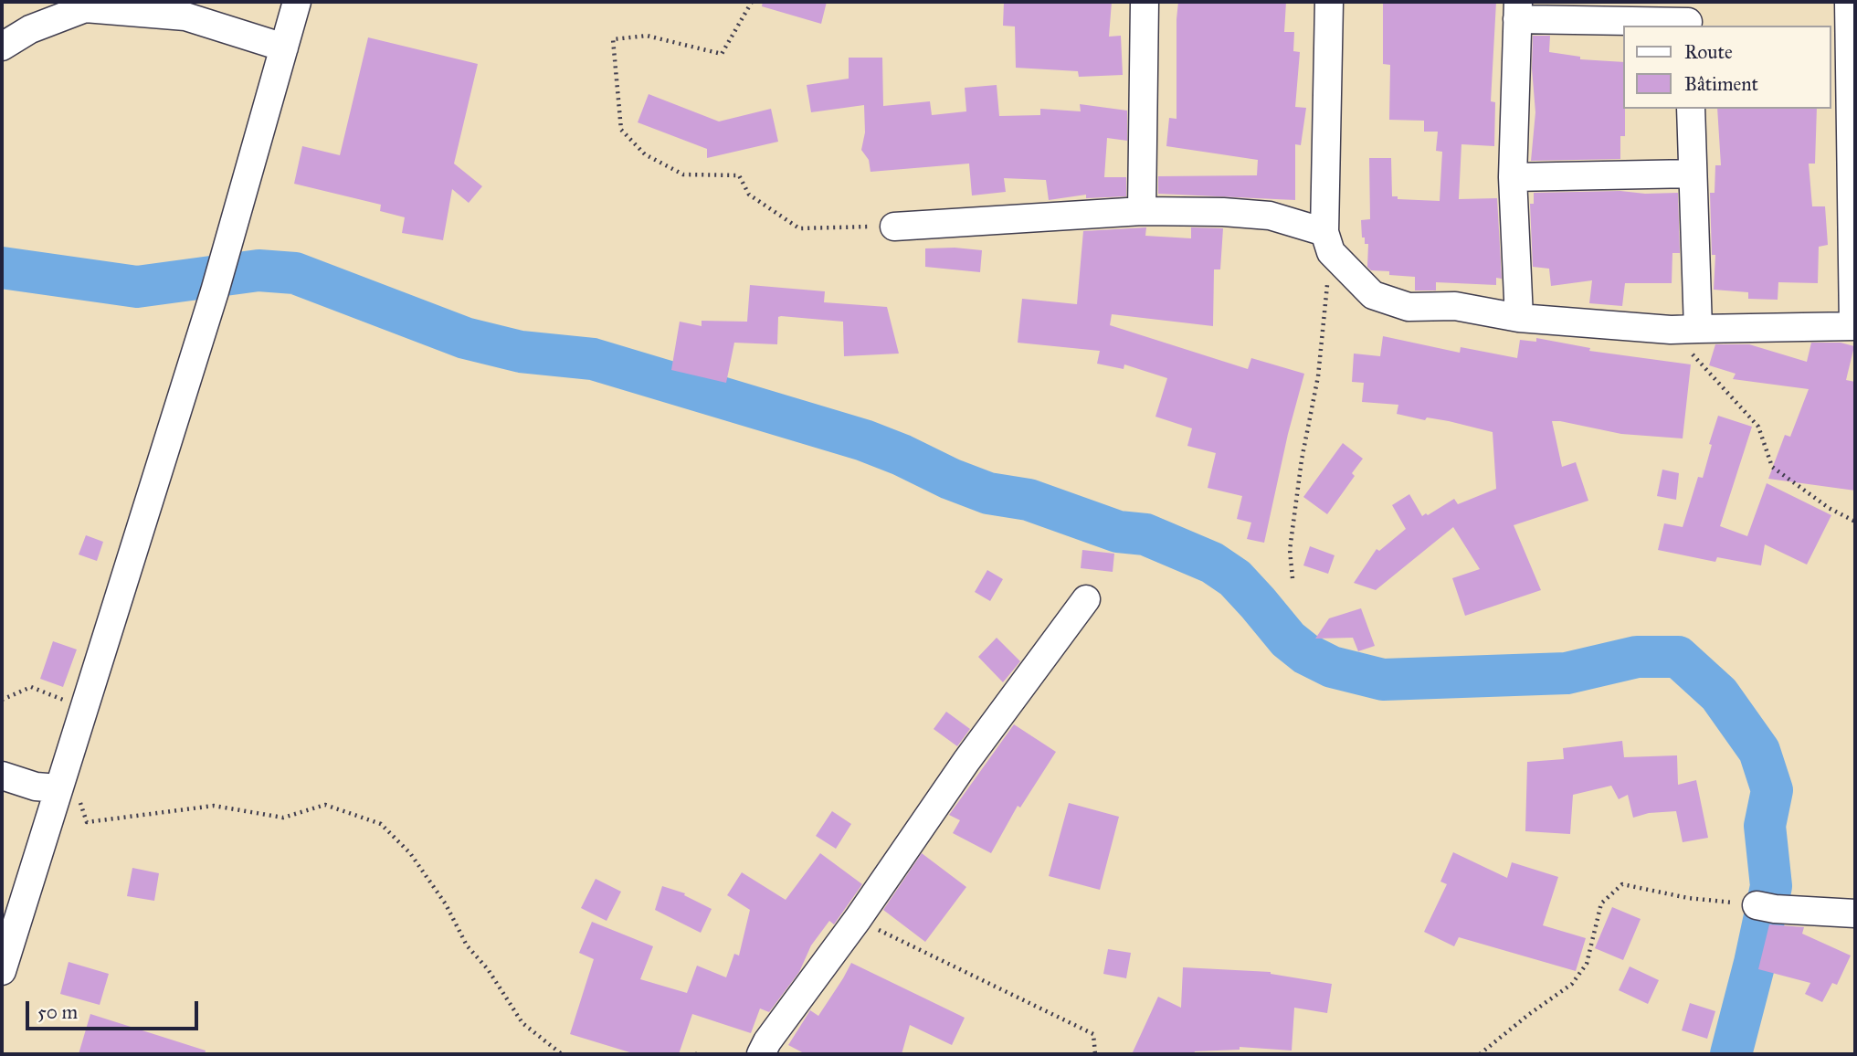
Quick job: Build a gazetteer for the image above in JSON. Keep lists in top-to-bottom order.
{
  "legend": ["Route", "Bâtiment"],
  "scale_bar": "50 m"
}
